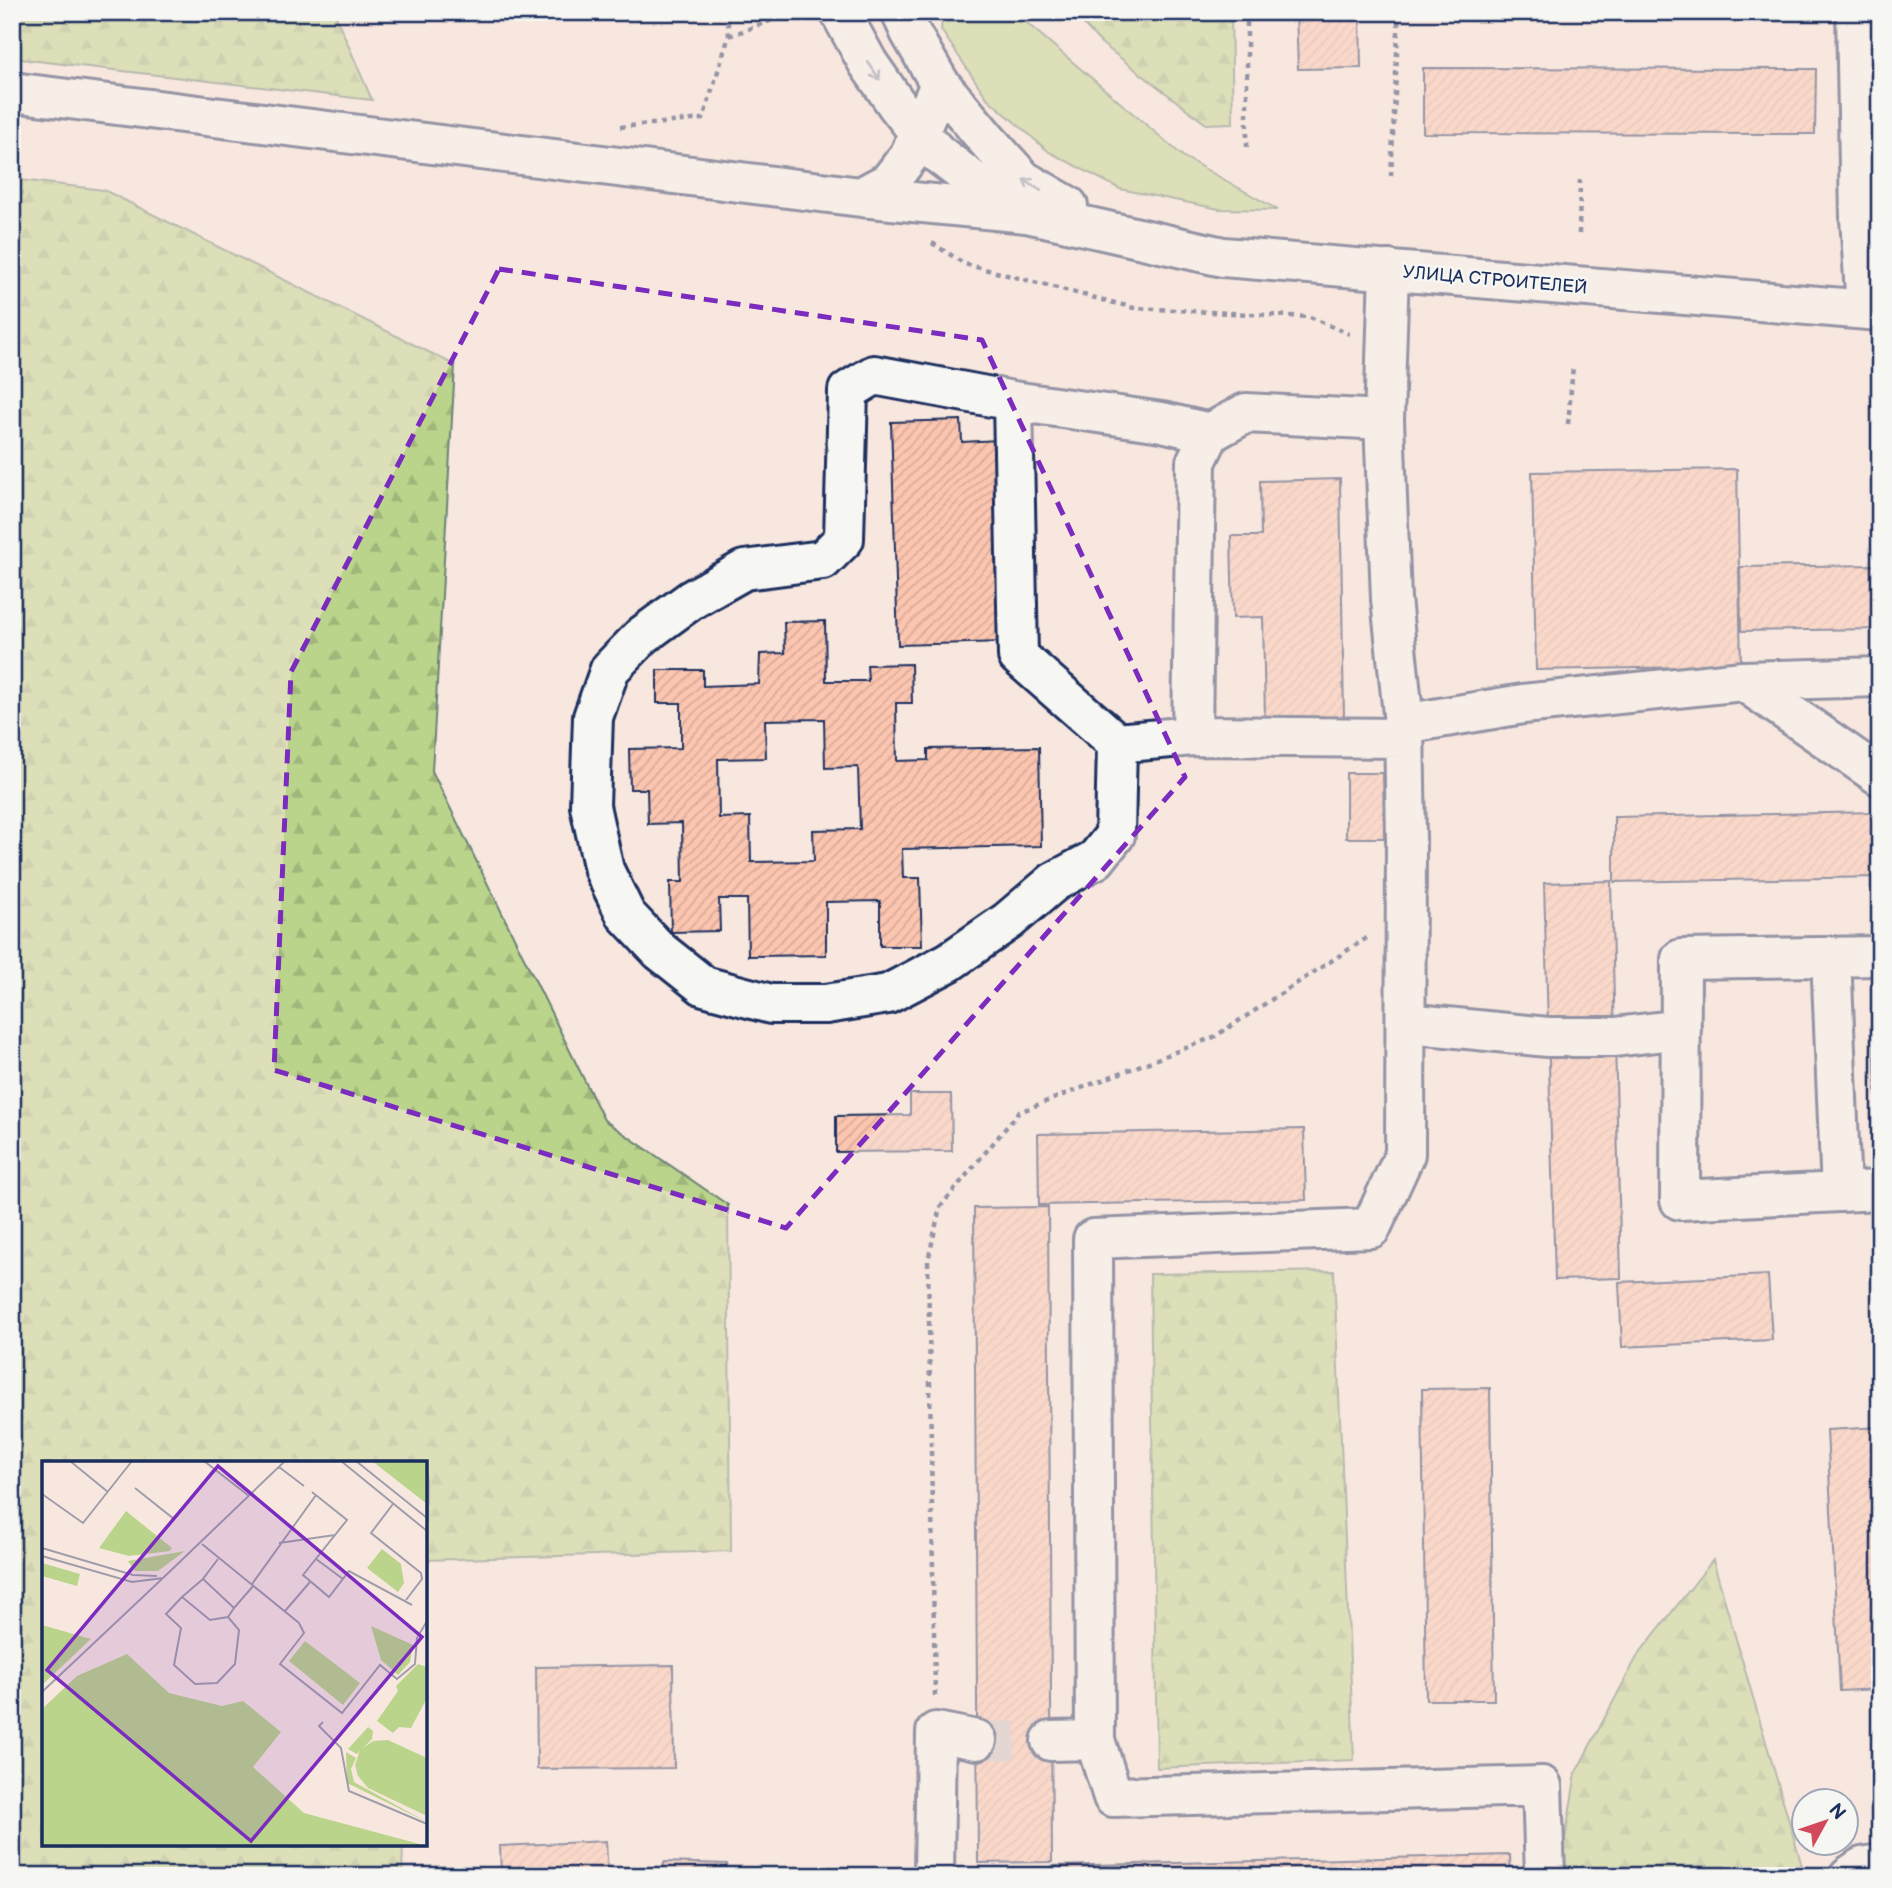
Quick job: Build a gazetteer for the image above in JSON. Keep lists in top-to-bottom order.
{
  "streets": {
    "main road": ["УЛИЦА СТРОИТЕЛЕЙ"]
  },
  "north": "top right"
}
